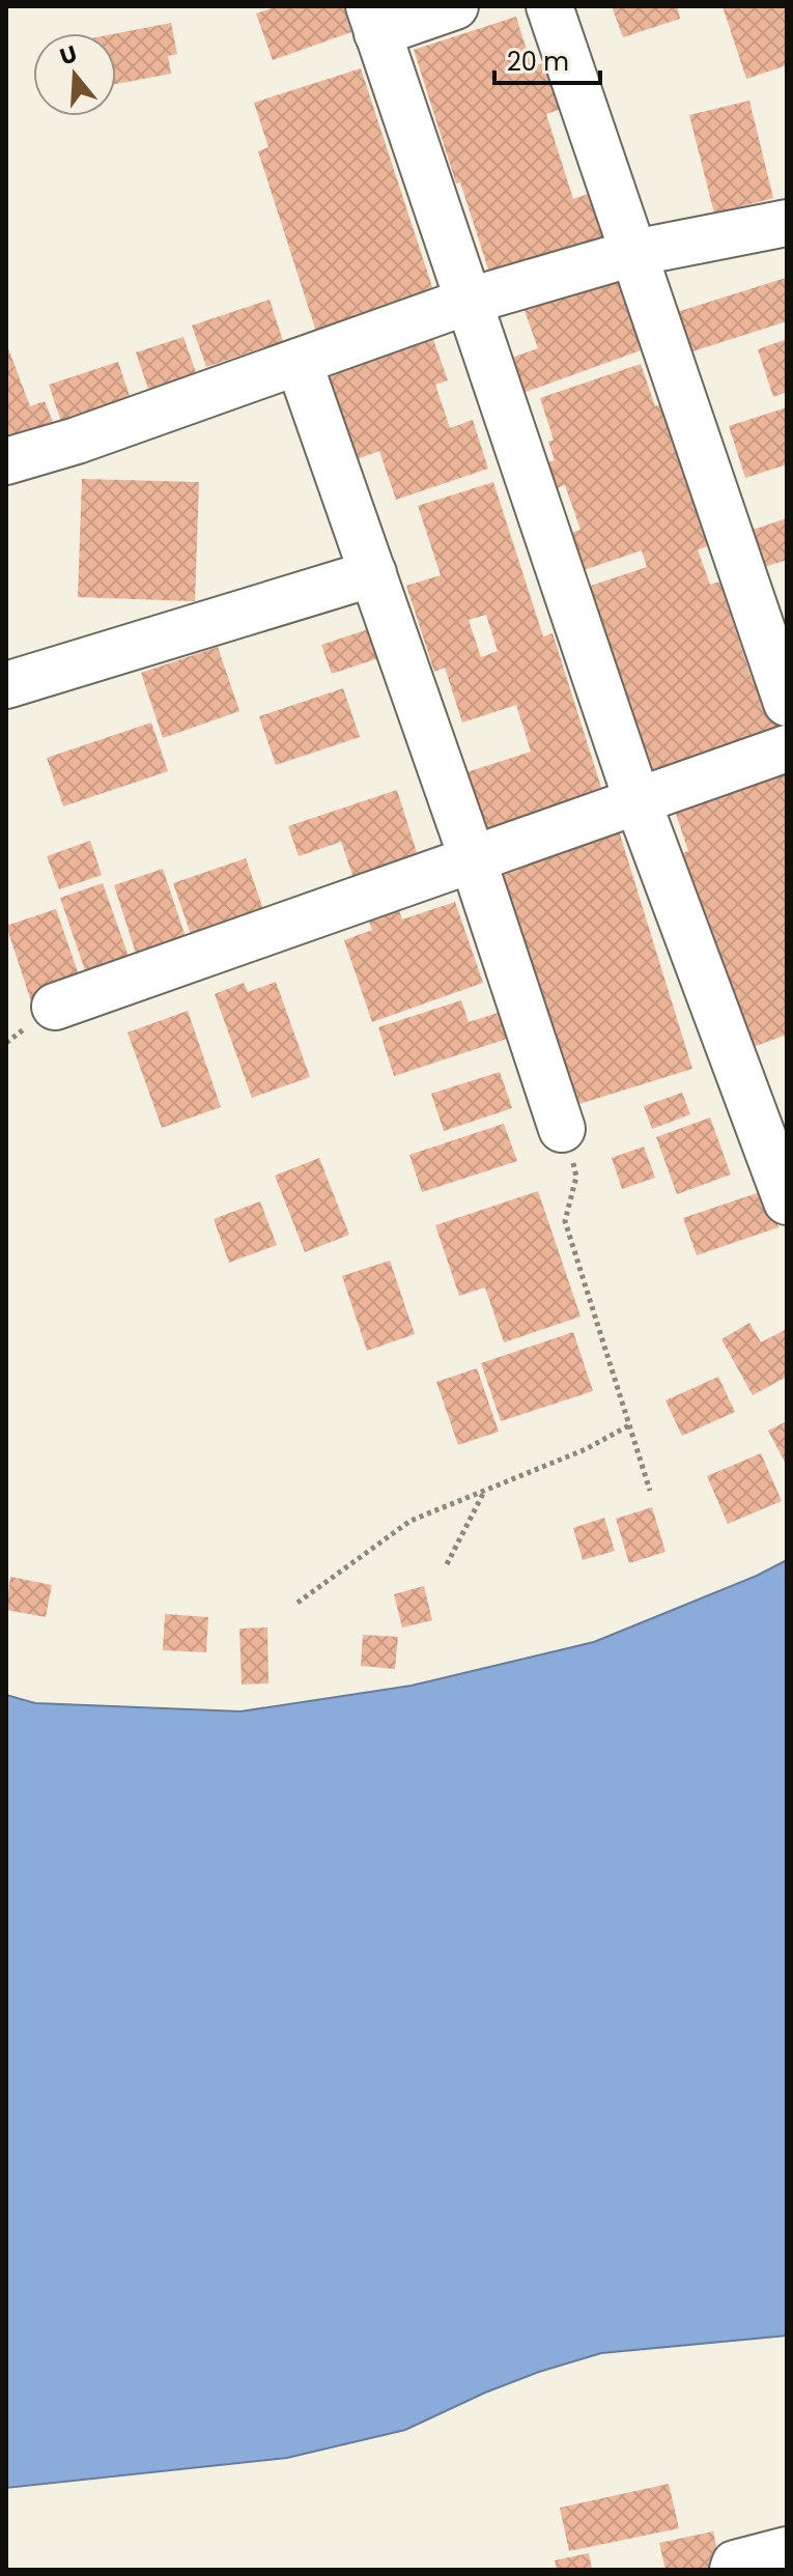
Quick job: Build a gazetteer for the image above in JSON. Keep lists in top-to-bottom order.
{
  "scale_bar": "20 m",
  "north": "top"
}
